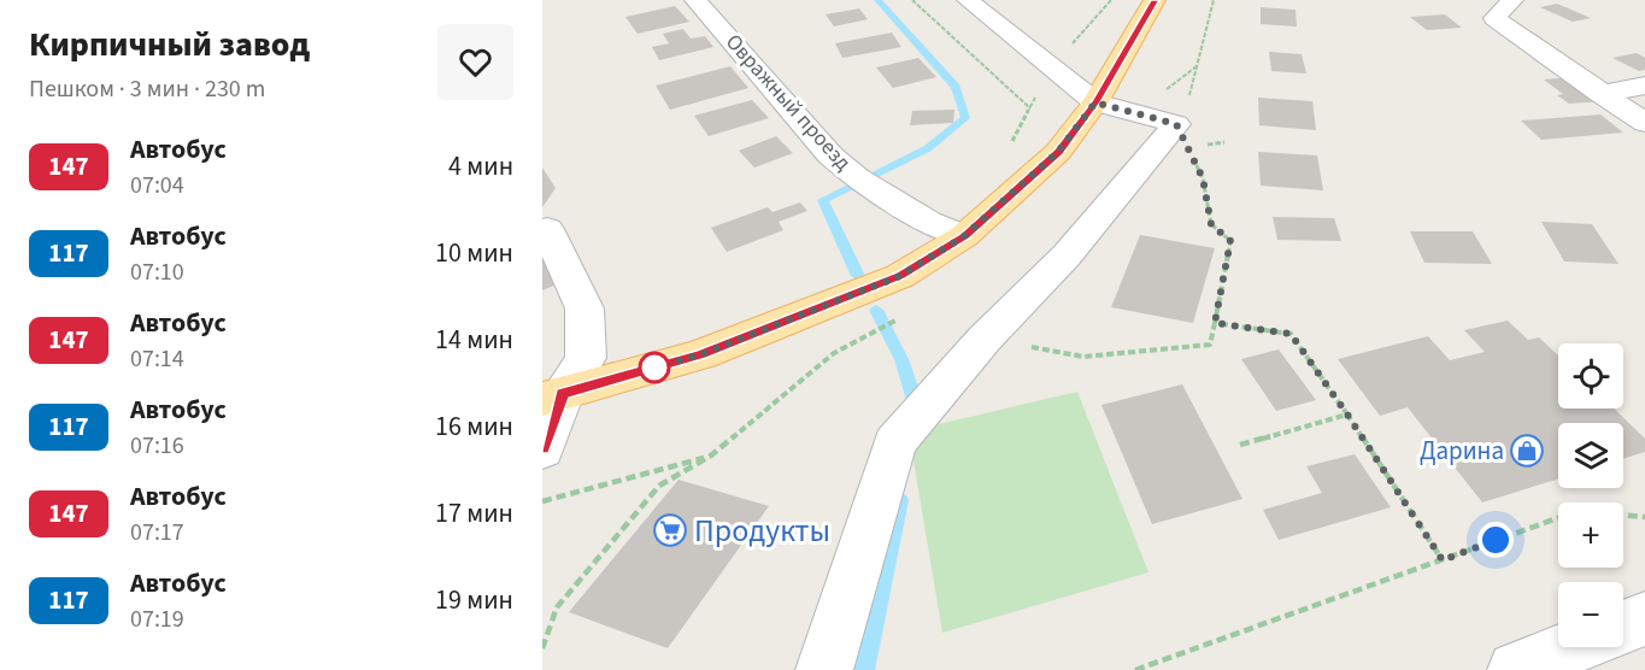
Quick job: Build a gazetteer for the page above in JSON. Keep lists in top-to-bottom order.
{
  "streets": {
    "street": ["Овражный проезд"]
  },
  "places": {
    "shop": ["Дарина"],
    "supermarket": ["Продукты"]
  },
  "lines": ["bus line 147"],
  "page": {
    "heading": ["Кирпичный завод", "Пешком · 3 мин · 230 m"],
    "list": [
      {
        "mark": "147",
        "name": "Автобус",
        "note": "07:04",
        "value": "4 мин"
      },
      {
        "mark": "117",
        "name": "Автобус",
        "note": "07:10",
        "value": "10 мин"
      },
      {
        "mark": "147",
        "name": "Автобус",
        "note": "07:14",
        "value": "14 мин"
      },
      {
        "mark": "117",
        "name": "Автобус",
        "note": "07:16",
        "value": "16 мин"
      },
      {
        "mark": "147",
        "name": "Автобус",
        "note": "07:17",
        "value": "17 мин"
      },
      {
        "mark": "117",
        "name": "Автобус",
        "note": "07:19",
        "value": "19 мин"
      }
    ],
    "map_buttons": ["+", "−"]
  }
}
